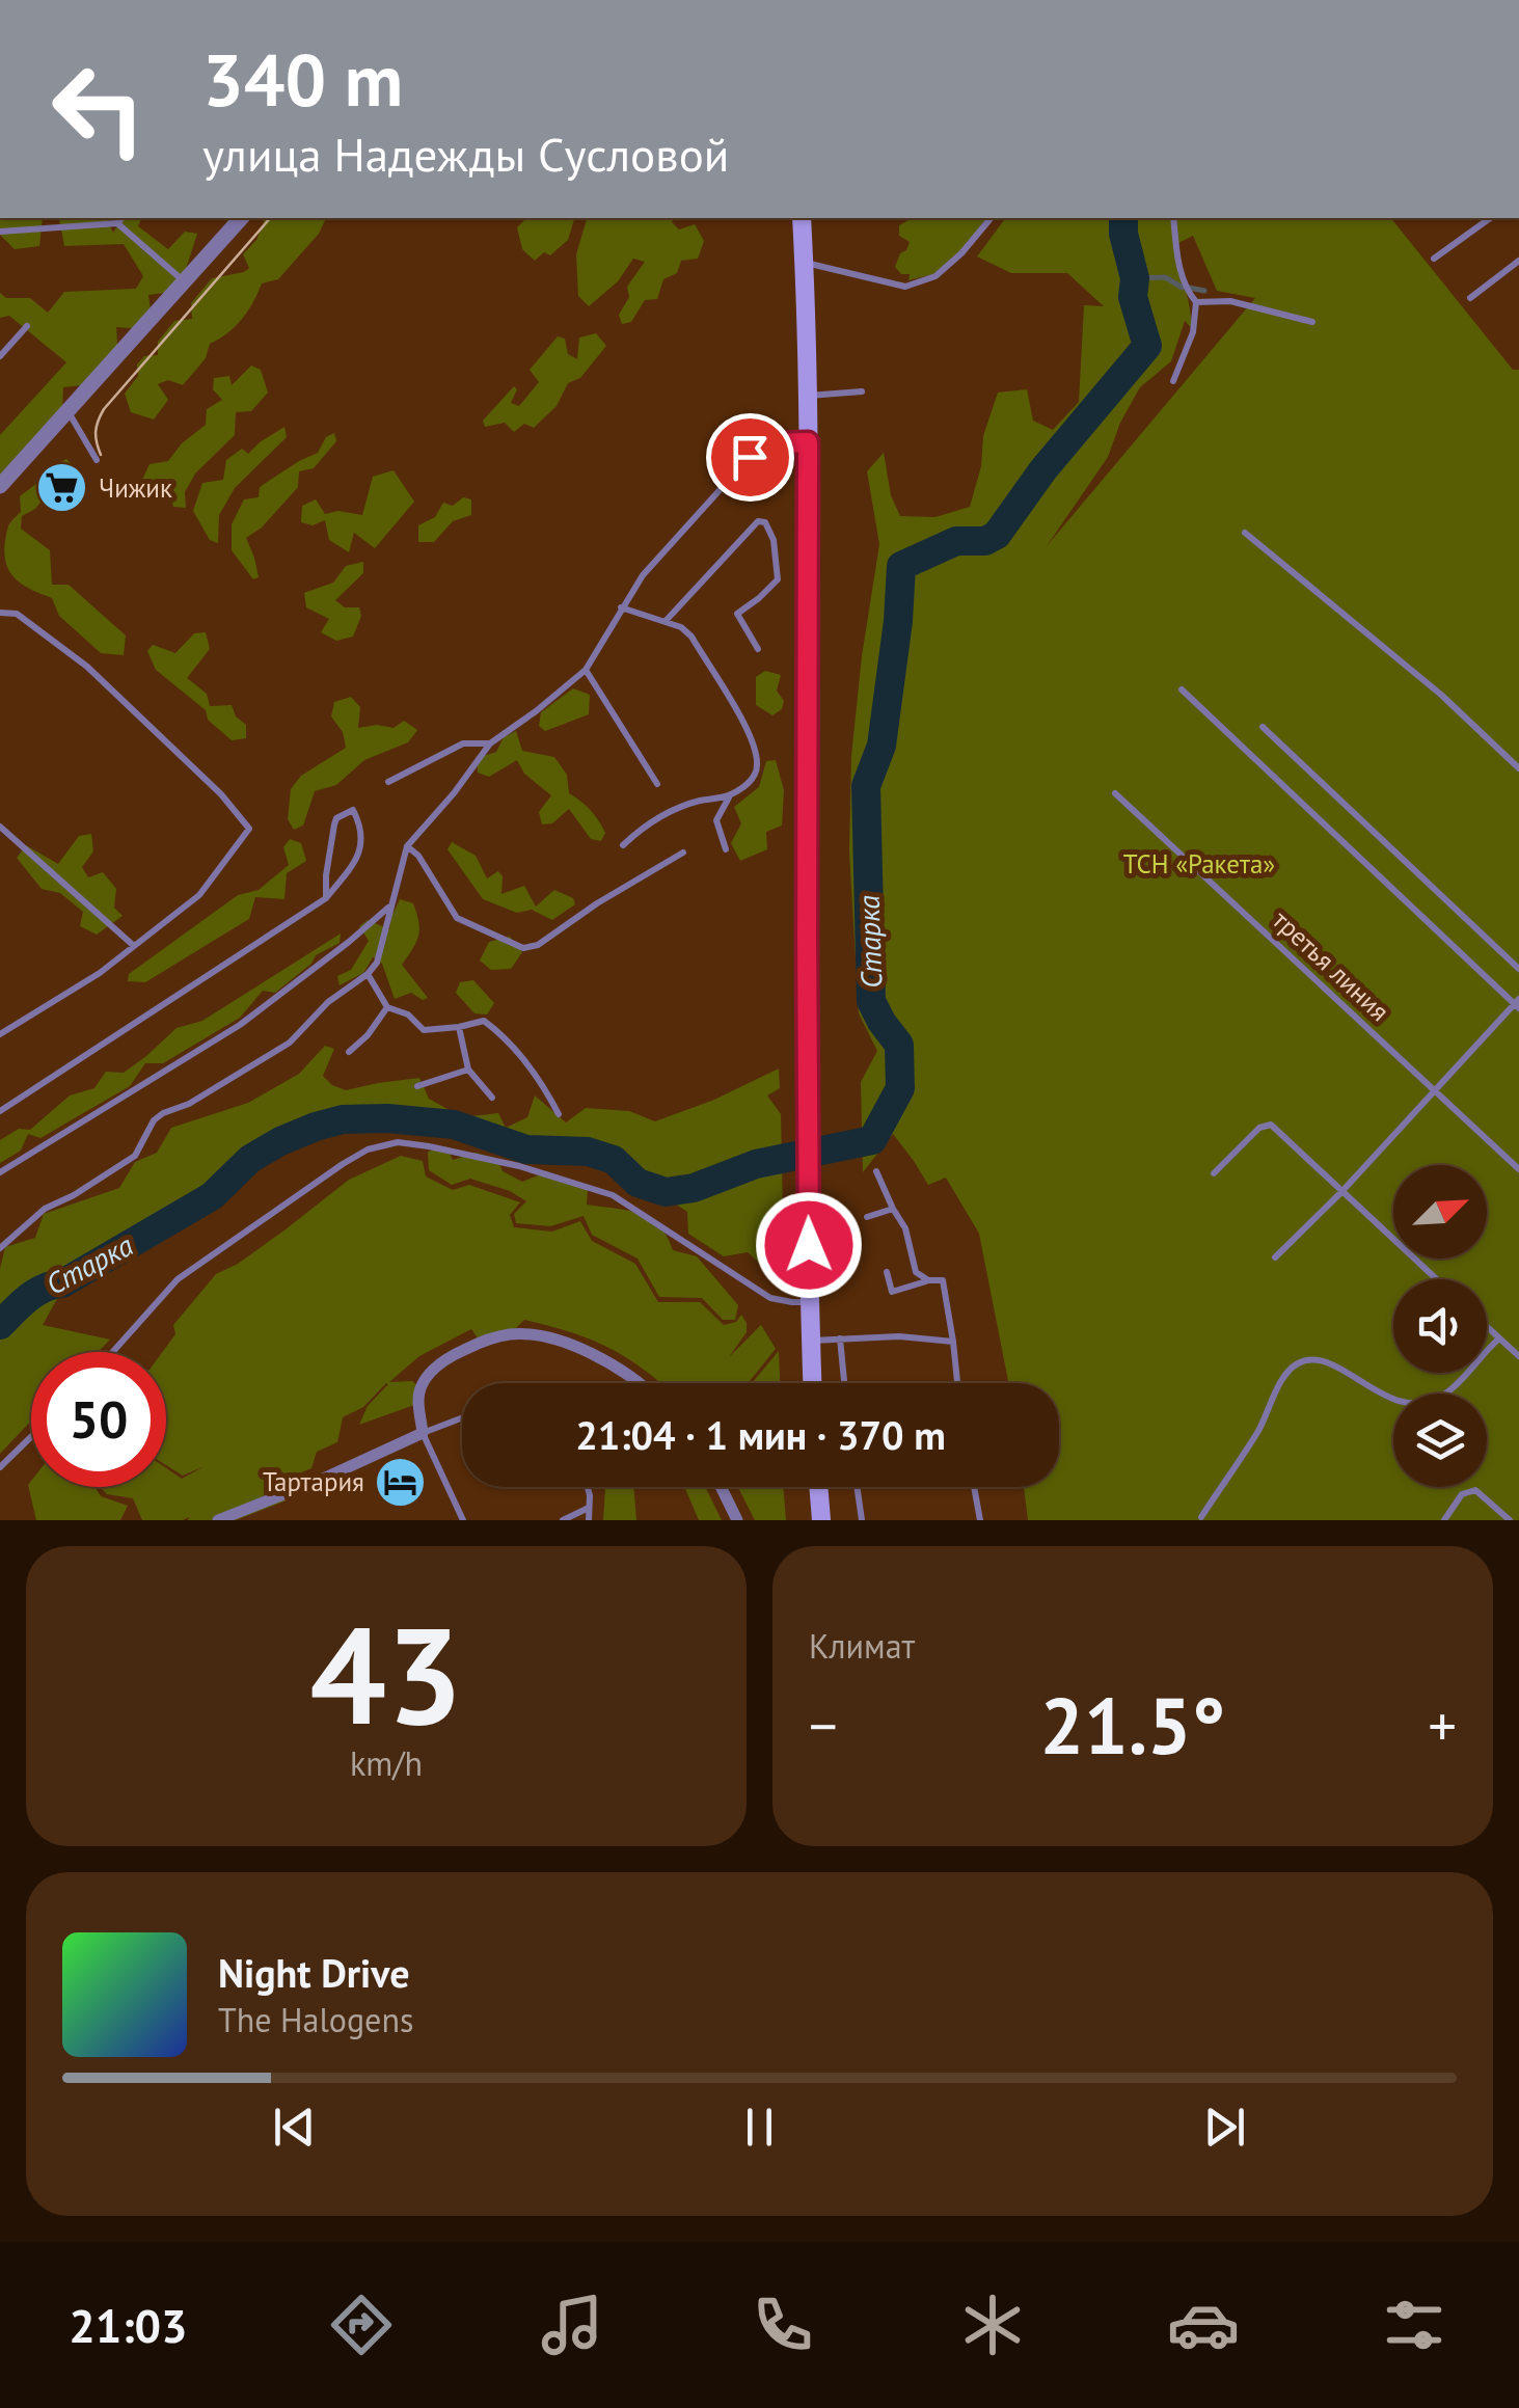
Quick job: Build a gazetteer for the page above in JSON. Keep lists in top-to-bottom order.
{
  "streets": {
    "lane": ["третья линия"]
  },
  "water": ["Старка"],
  "parks": ["ТСН «Ракета»"],
  "places": {
    "supermarket": ["Чижик"],
    "hotel": ["Тартария"]
  },
  "north": "top right",
  "page": {
    "turn": ["340 m", "улица Надежды Сусловой"],
    "limit": "50",
    "trip": "21:04 · 1 мин · 370 m",
    "tile": [
      ["43", "km/h"],
      "Климат"
    ],
    "heat": ["−", "21.5°", "+"],
    "song": ["Night Drive", "The Halogens"],
    "tabs": "21:03"
  }
}
